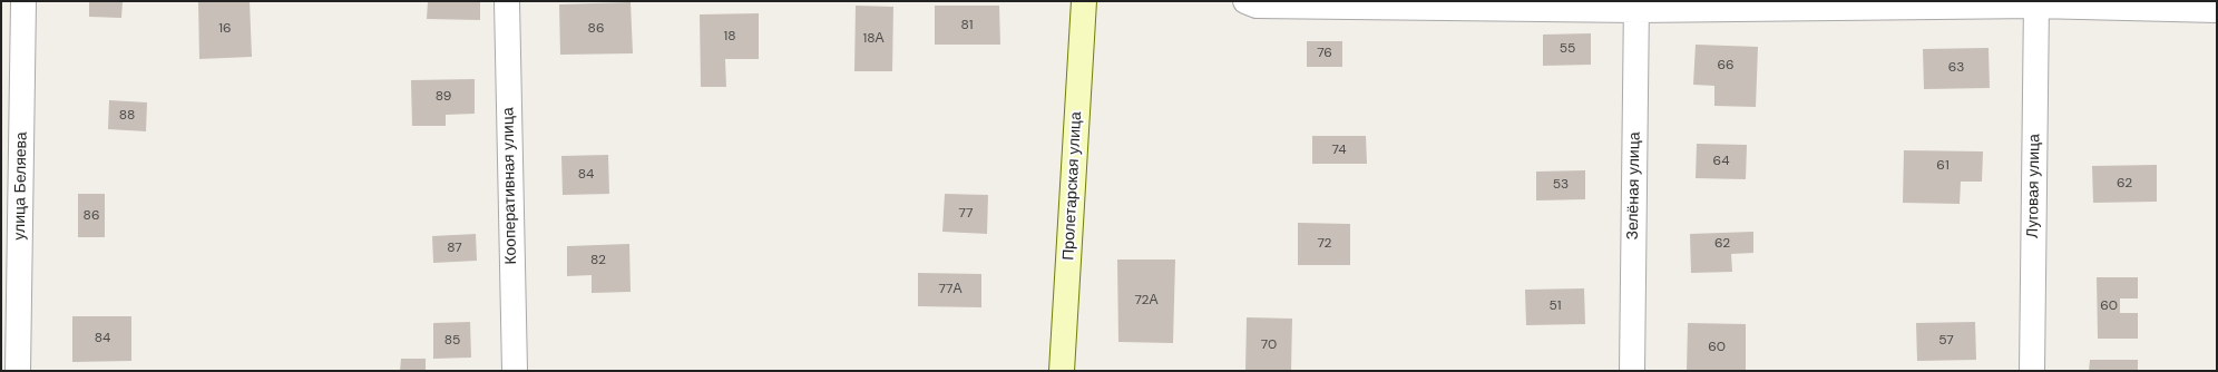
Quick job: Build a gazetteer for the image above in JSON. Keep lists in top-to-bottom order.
{
  "streets": {
    "street": [
      "улица Беляева",
      "Кооперативная улица",
      "Пролетарская улица",
      "Зелёная улица",
      "Луговая улица"
    ]
  },
  "house_numbers": [
    "81",
    "16",
    "86",
    "18",
    "18А",
    "55",
    "76",
    "66",
    "63",
    "89",
    "88",
    "74",
    "64",
    "61",
    "84",
    "62",
    "53",
    "77",
    "86",
    "72",
    "62",
    "87",
    "82",
    "77А",
    "72А",
    "51",
    "60",
    "84",
    "85",
    "57",
    "70",
    "60"
  ]
}
